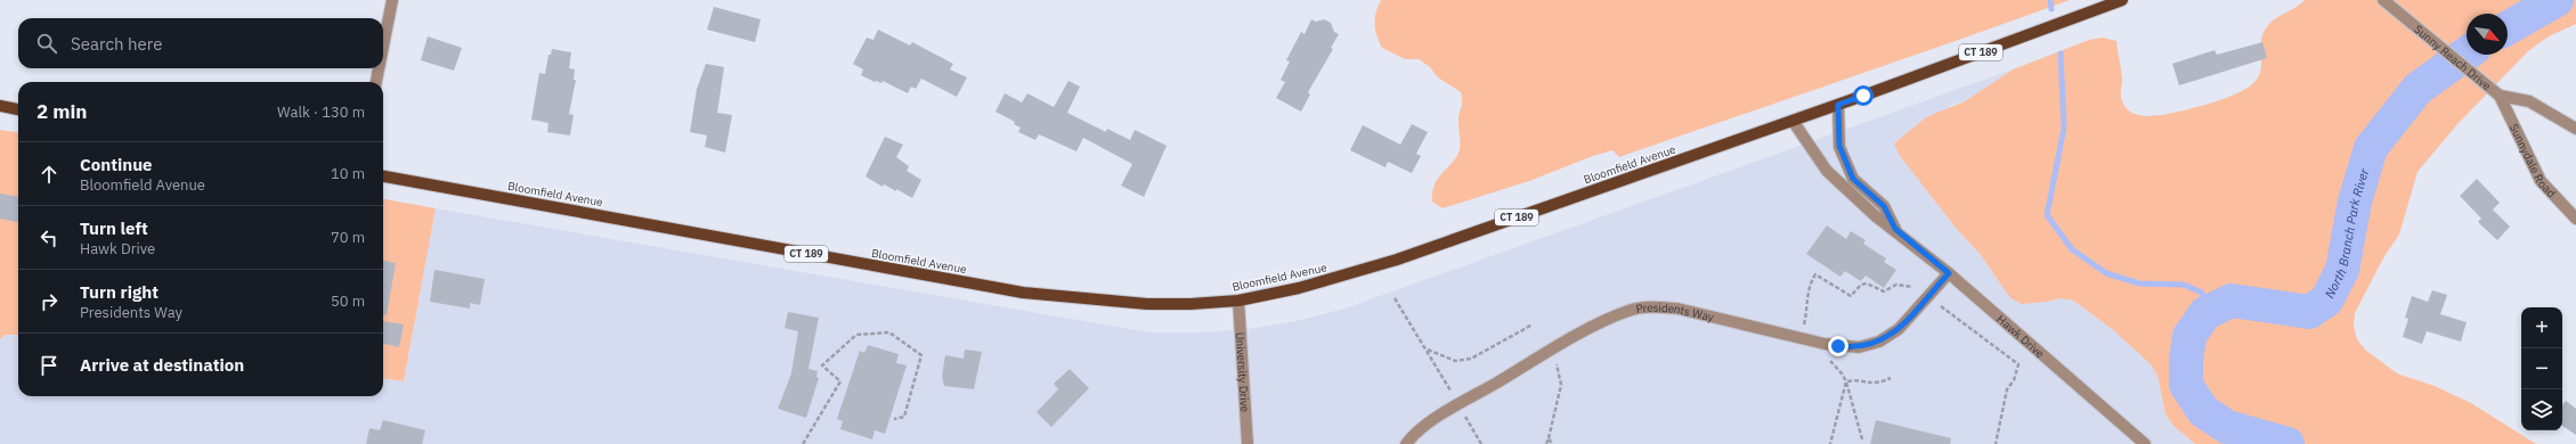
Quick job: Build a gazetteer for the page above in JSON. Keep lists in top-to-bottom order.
{
  "streets": {
    "main road": ["CT 189", "Bloomfield Avenue"],
    "street": [
      "Sunny Reach Drive",
      "Sunnydale Road",
      "Presidents Way",
      "Hawk Drive",
      "University Drive"
    ]
  },
  "crossings": [
    ["Sunny Reach Drive", "Sunnydale Road"],
    ["Bloomfield Avenue", "Hawk Drive"],
    ["Bloomfield Avenue", "University Drive"],
    ["Presidents Way", "Hawk Drive"]
  ],
  "water": ["North Branch Park River"],
  "north": "bottom right",
  "page": {
    "search": "Search here",
    "heading": ["2 min", "Walk · 130 m"],
    "list": [
      ["Continue", "Bloomfield Avenue", "10 m"],
      ["Turn left", "Hawk Drive", "70 m"],
      ["Turn right", "Presidents Way", "50 m"],
      "Arrive at destination"
    ],
    "map_buttons": ["+", "−"]
  }
}
